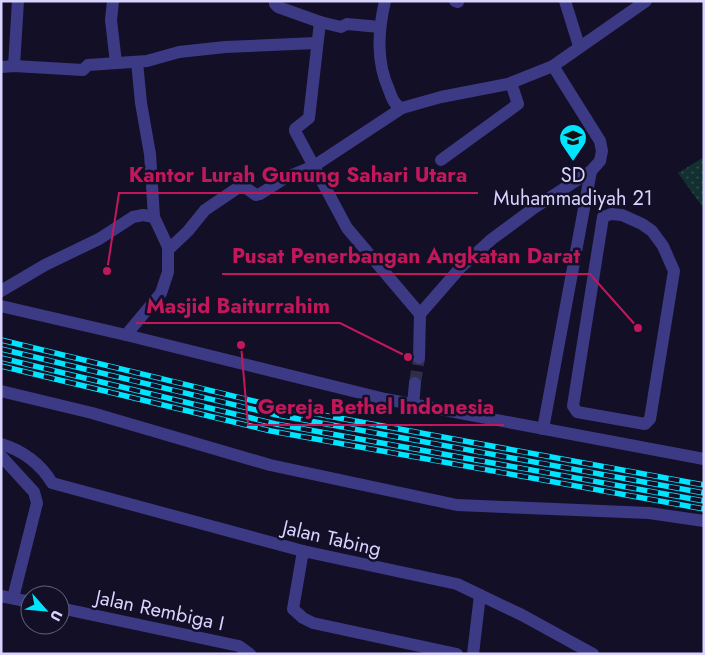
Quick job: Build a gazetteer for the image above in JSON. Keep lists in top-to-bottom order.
{
  "streets": {
    "street": ["Jalan Tabing", "Jalan Rembiga I"]
  },
  "places": {
    "school or university": ["SD Muhammadiyah 21"],
    "other": [
      "Kantor Lurah Gunung Sahari Utara",
      "Pusat Penerbangan Angkatan Darat",
      "Gereja Bethel Indonesia",
      "Masjid Baiturrahim"
    ]
  },
  "north": "bottom right"
}
